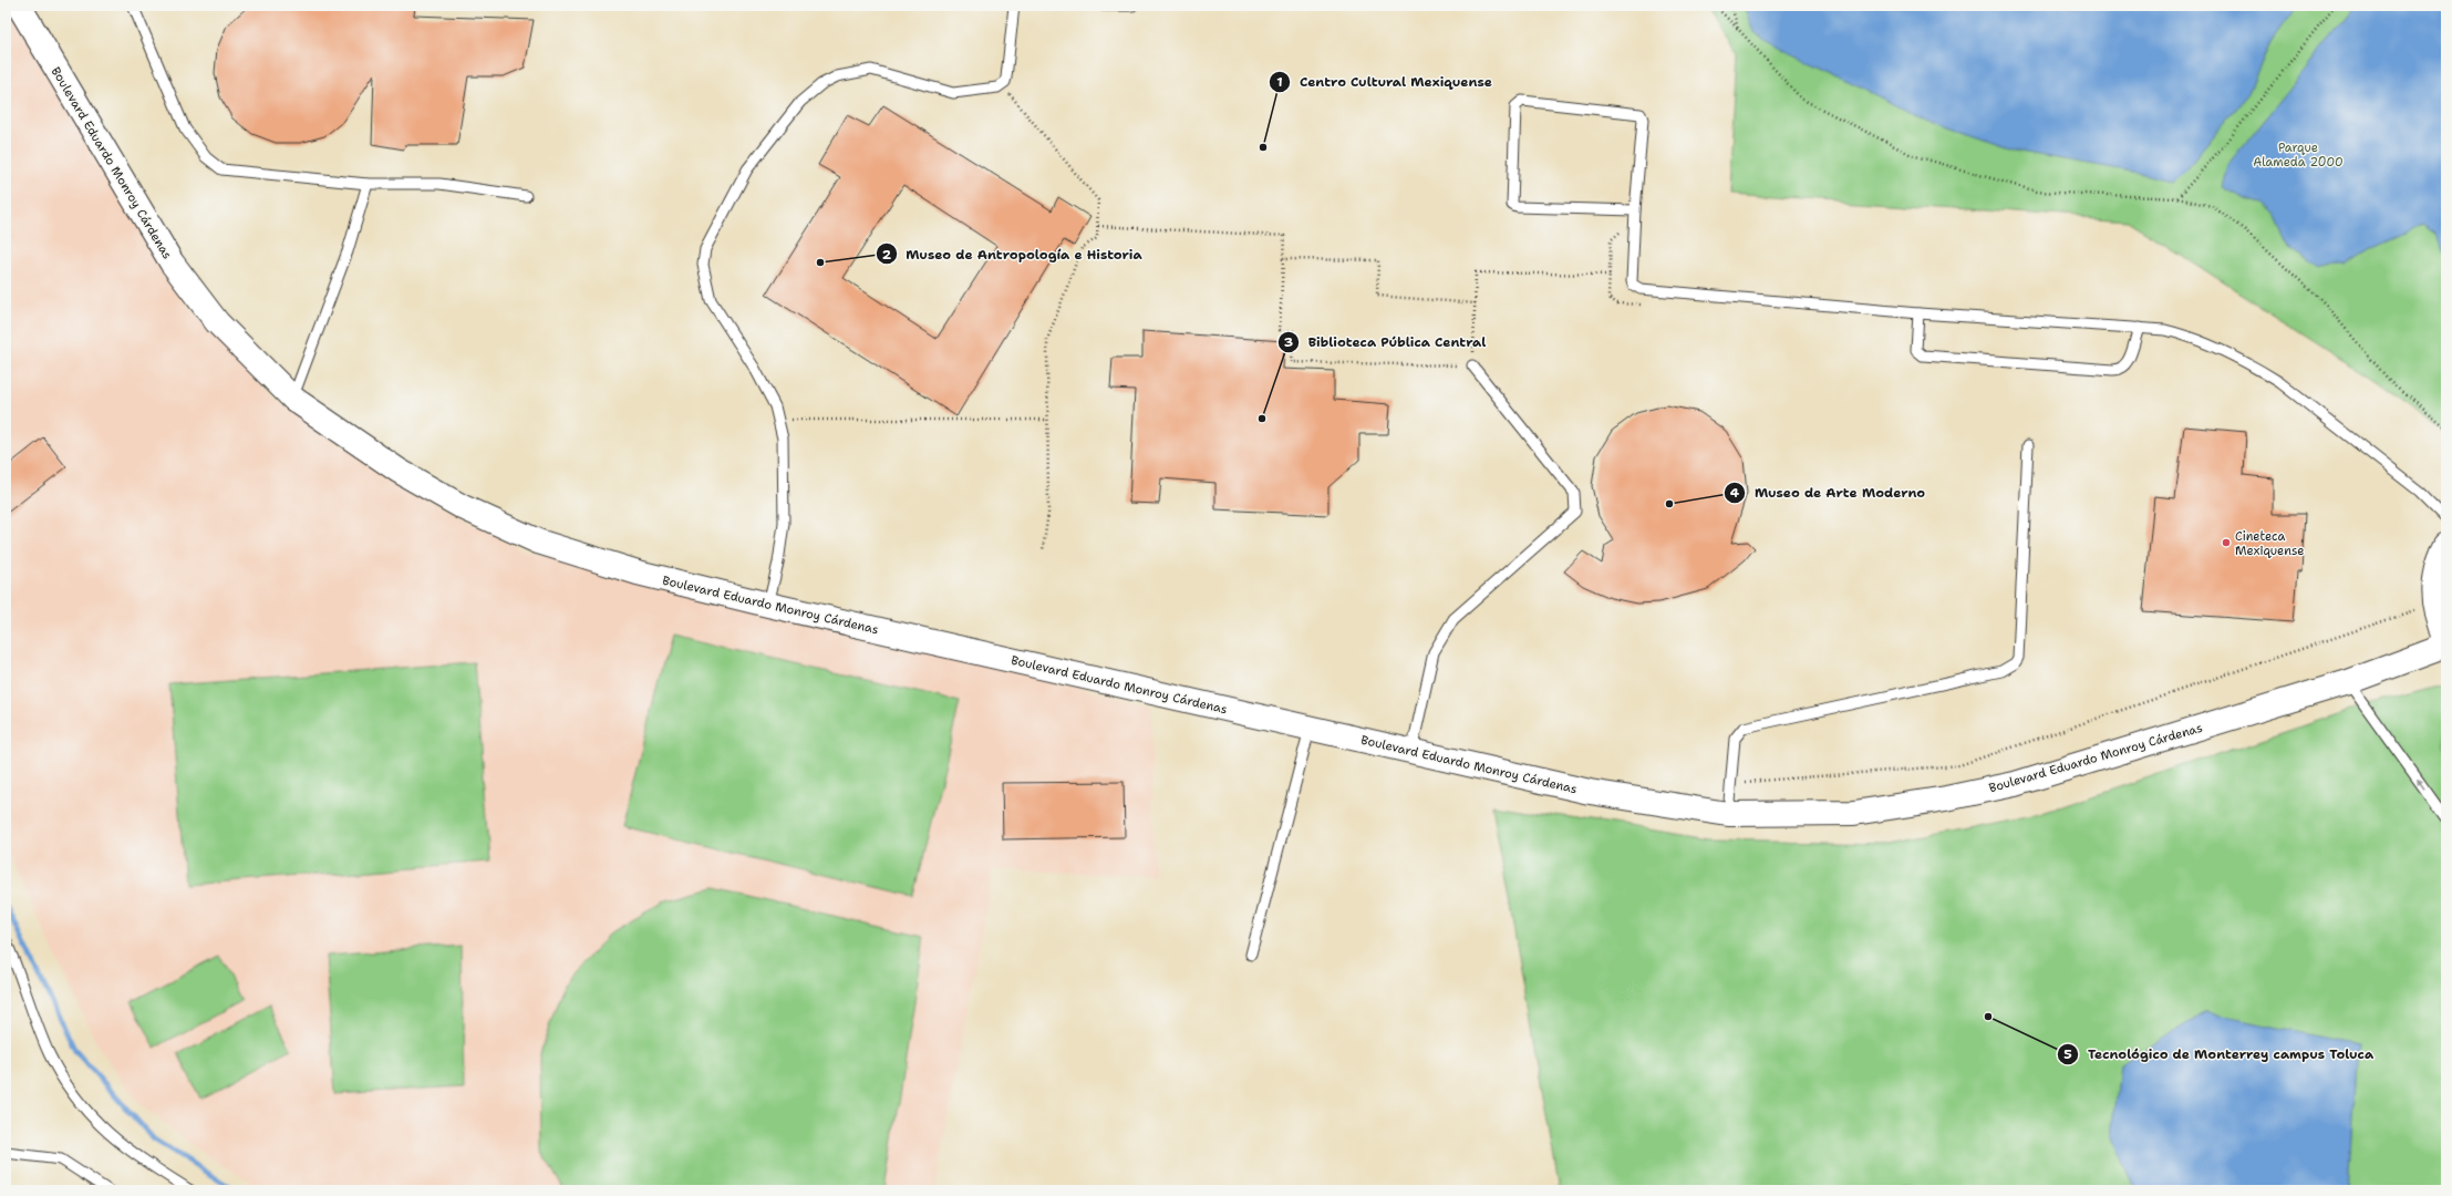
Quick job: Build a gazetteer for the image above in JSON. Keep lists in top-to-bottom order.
{
  "streets": {
    "main road": ["Boulevard Eduardo Monroy Cárdenas"]
  },
  "parks": ["Parque Alameda 2000"],
  "places": [
    "Centro Cultural Mexiquense",
    "Museo de Antropología e Historia",
    "Biblioteca Pública Central",
    "Museo de Arte Moderno",
    "Cineteca Mexiquense",
    "Tecnológico de Monterrey campus Toluca"
  ]
}
